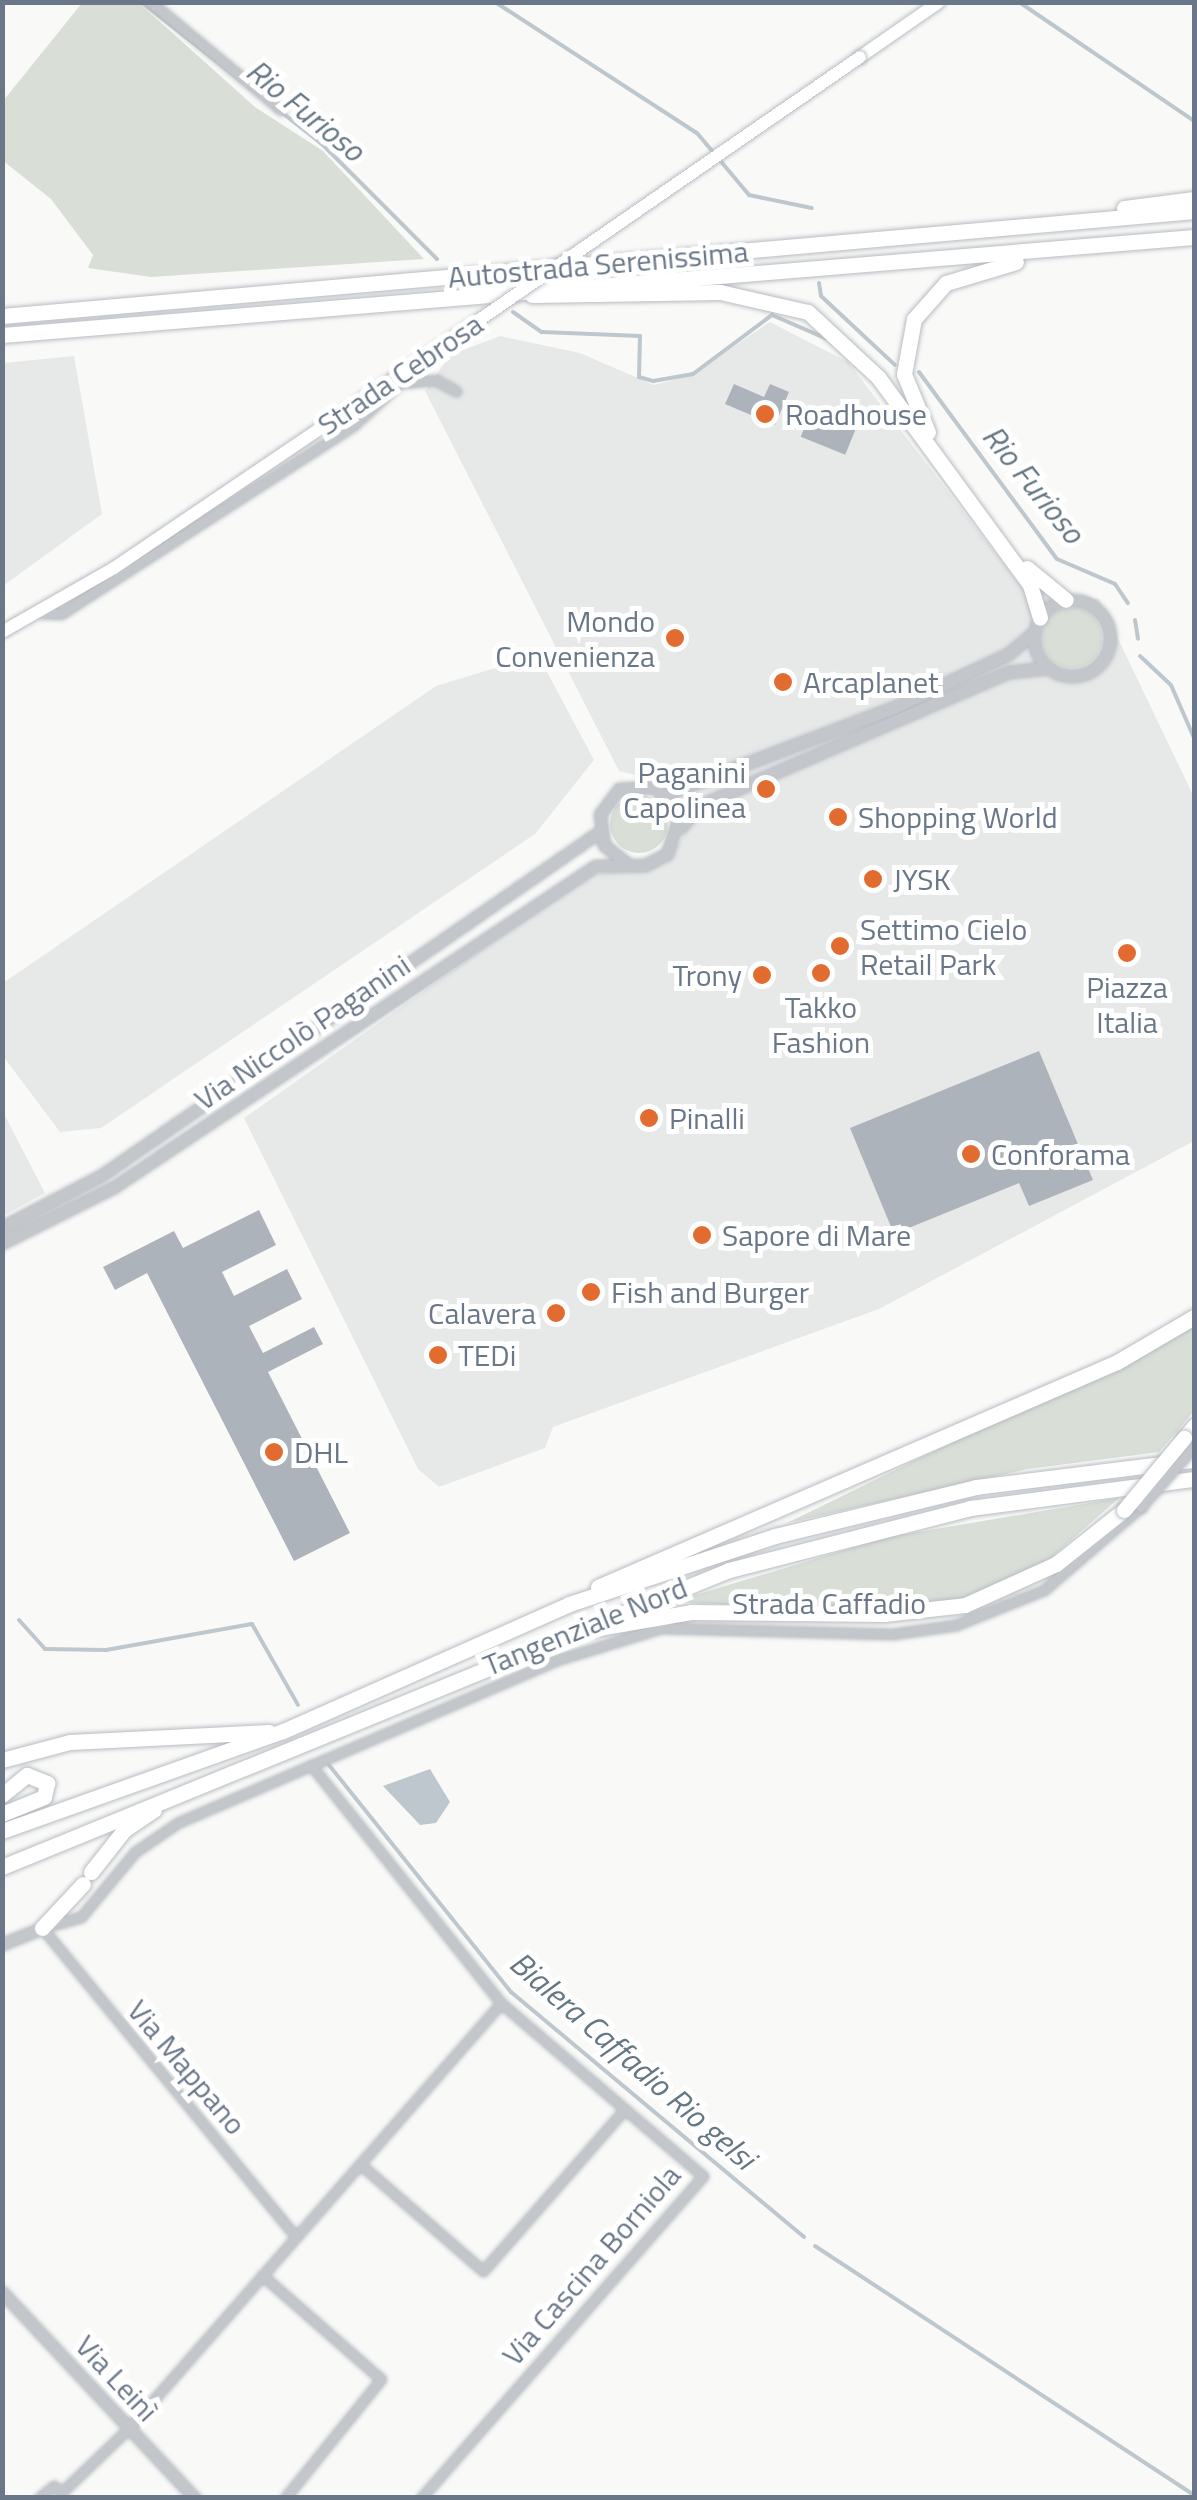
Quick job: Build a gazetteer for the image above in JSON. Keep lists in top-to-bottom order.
{
  "streets": {
    "highway": ["Autostrada Serenissima", "Tangenziale Nord"],
    "main road": ["Strada Cebrosa"],
    "street": [
      "Via Niccolò Paganini",
      "Strada Caffadio",
      "Via Mappano",
      "Via Cascina Borniola",
      "Via Leinì"
    ]
  },
  "crossings": [
    ["Strada Caffadio", "Via Mappano"],
    ["Strada Caffadio", "Via Cascina Borniola"]
  ],
  "water": ["Rio Furioso", "Bialera Caffadio Rio gelsi"],
  "places": [
    "Roadhouse",
    "Mondo Convenienza",
    "Arcaplanet",
    "Paganini Capolinea",
    "Shopping World",
    "JYSK",
    "Settimo Cielo Retail Park",
    "Piazza Italia",
    "Takko Fashion",
    "Trony",
    "Pinalli",
    "Conforama",
    "Sapore di Mare",
    "Fish and Burger",
    "Calavera",
    "TEDi",
    "DHL"
  ]
}
